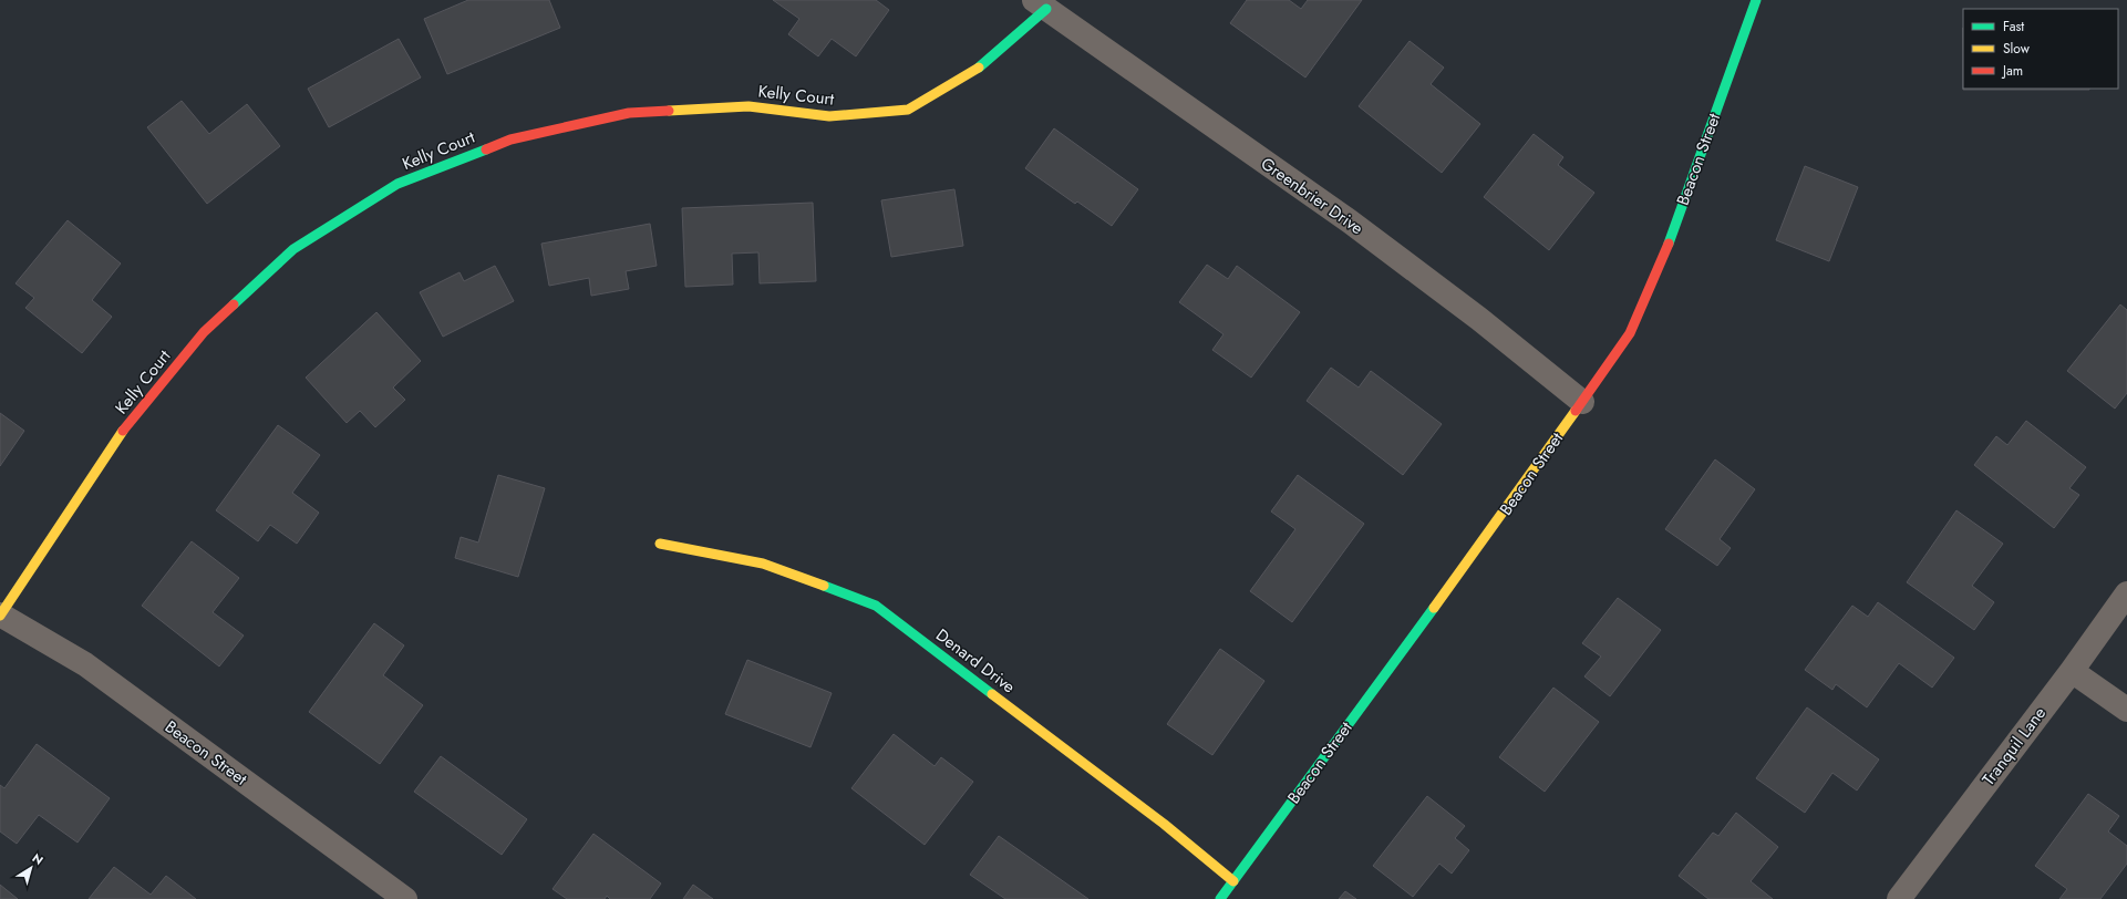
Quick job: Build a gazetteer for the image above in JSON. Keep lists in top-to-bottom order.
{
  "streets": {
    "street": [
      "Kelly Court",
      "Beacon Street",
      "Greenbrier Drive",
      "Denard Drive",
      "Tranquil Lane"
    ]
  },
  "crossings": [
    ["Kelly Court", "Beacon Street"],
    ["Kelly Court", "Greenbrier Drive"],
    ["Beacon Street", "Greenbrier Drive"],
    ["Beacon Street", "Denard Drive"]
  ],
  "legend": ["Fast", "Slow", "Jam"],
  "north": "top right"
}
